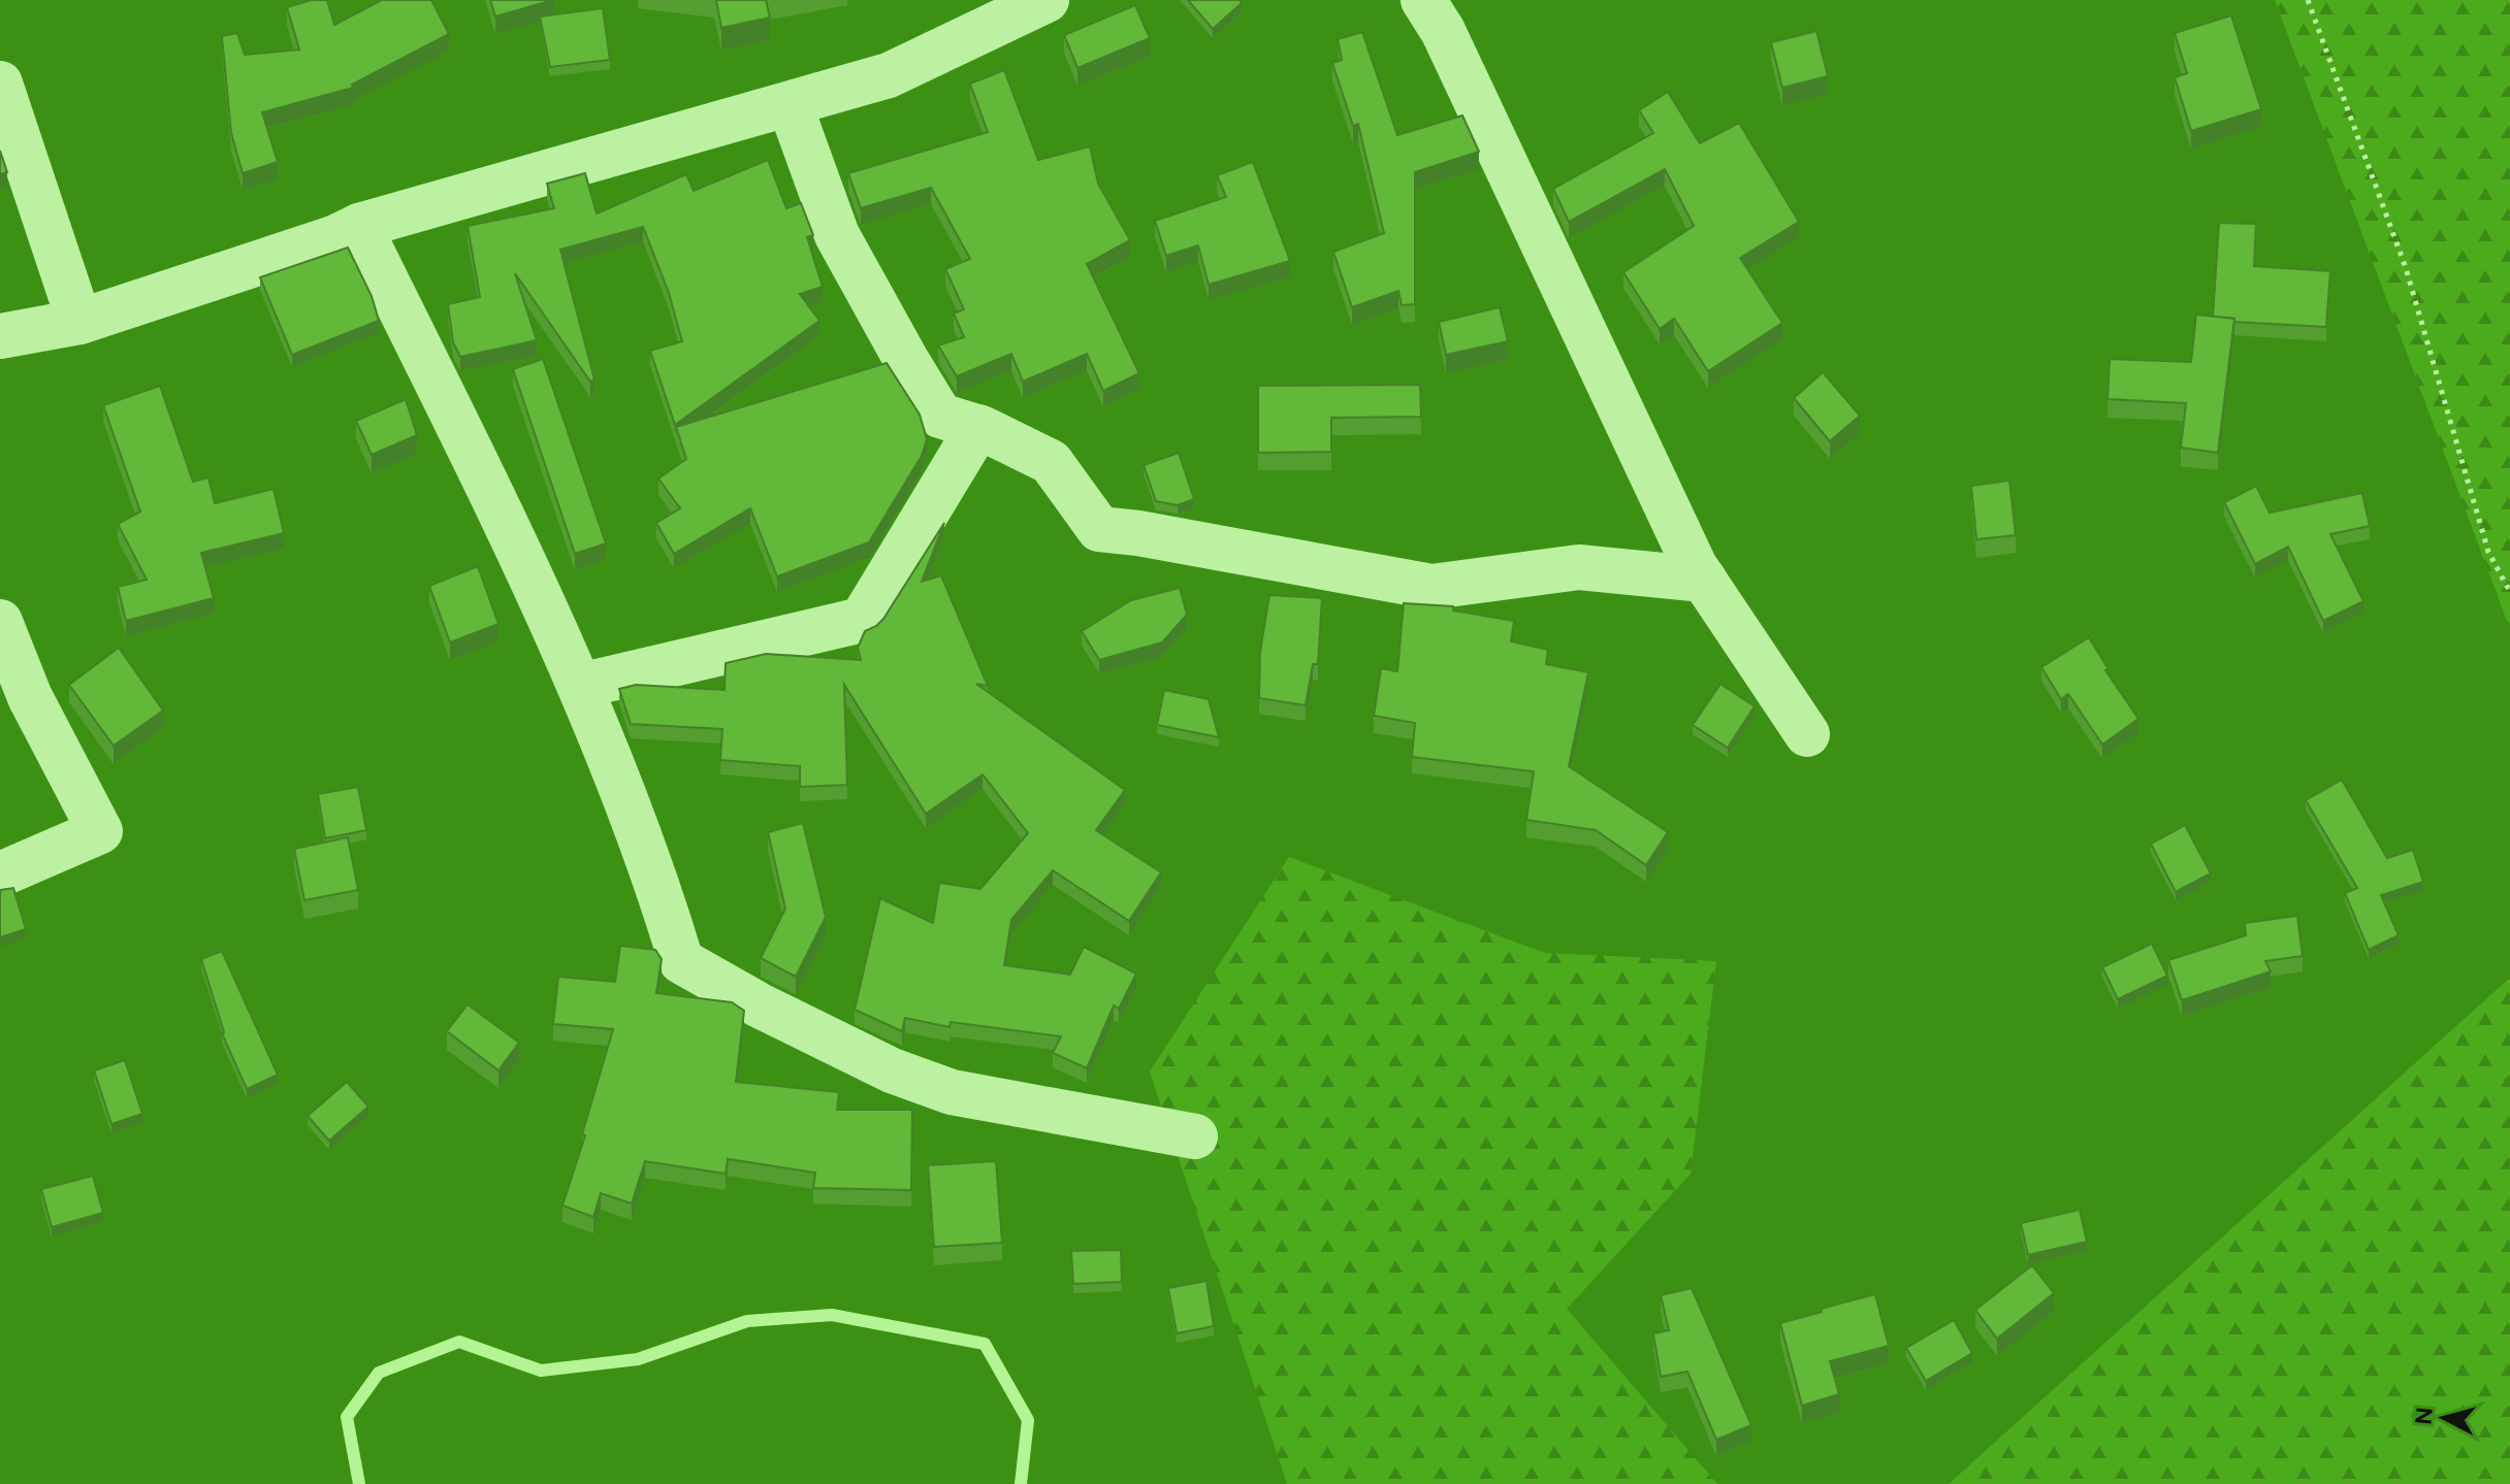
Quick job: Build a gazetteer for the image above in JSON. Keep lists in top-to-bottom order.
{
  "north": "left"
}
